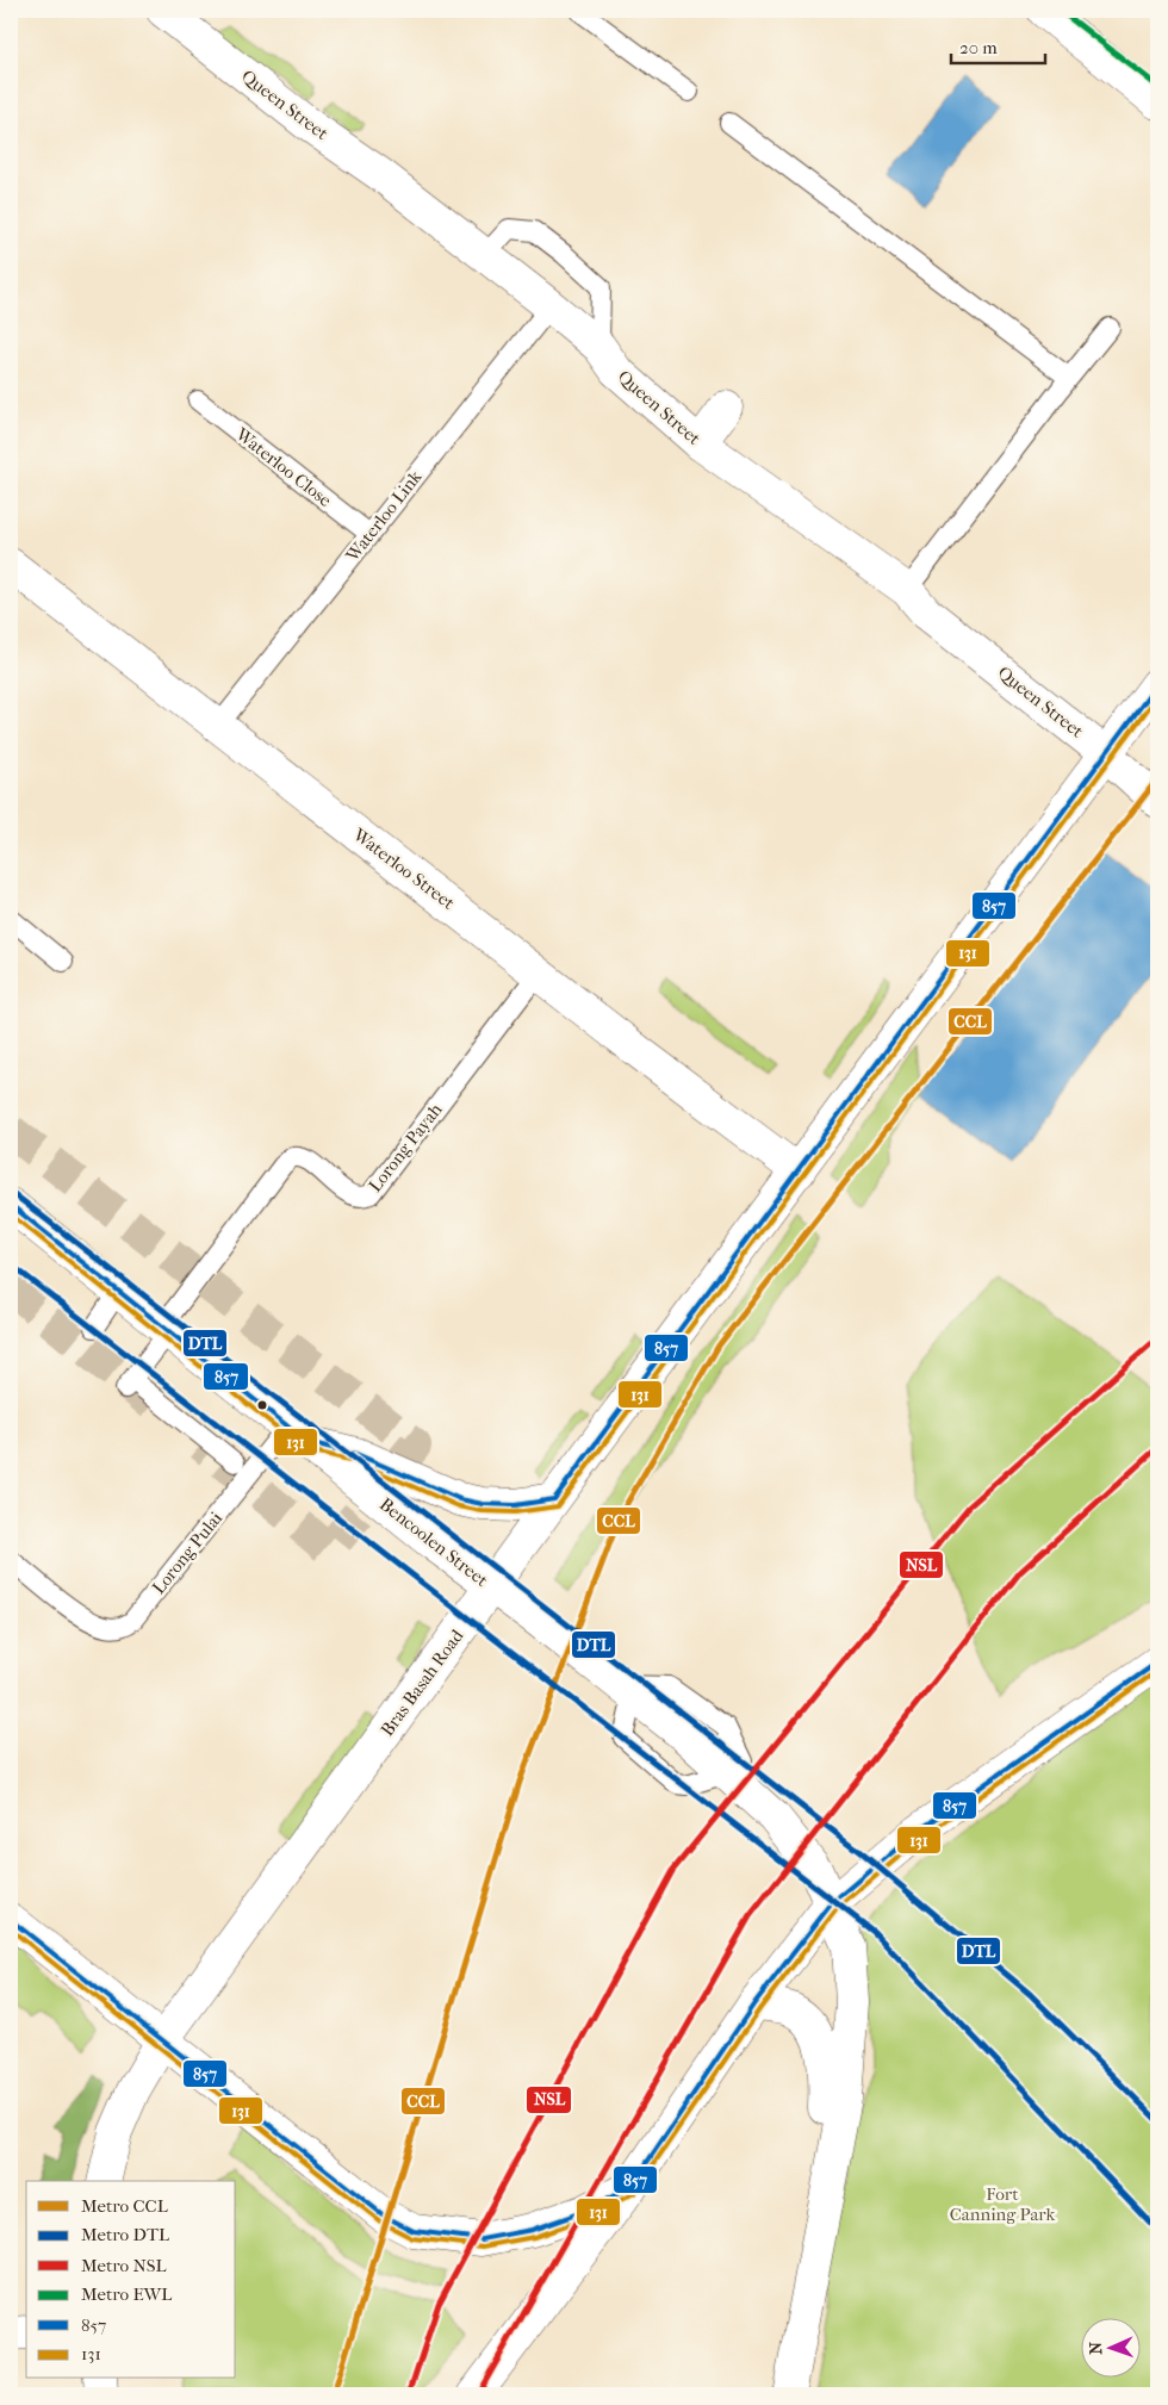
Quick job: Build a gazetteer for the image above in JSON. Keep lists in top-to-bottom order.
{
  "streets": {
    "main road": [
      "Queen Street",
      "Waterloo Street",
      "Bencoolen Street",
      "Bras Basah Road"
    ],
    "lane": [
      "Waterloo Close",
      "Waterloo Link",
      "Lorong Payah",
      "Lorong Pulai"
    ]
  },
  "crossings": [
    ["Queen Street", "Waterloo Link"],
    ["Queen Street", "Bras Basah Road"],
    ["Waterloo Close", "Waterloo Link"],
    ["Waterloo Link", "Waterloo Street"],
    ["Waterloo Street", "Lorong Payah"],
    ["Waterloo Street", "Bras Basah Road"],
    ["Lorong Payah", "Bencoolen Street"],
    ["Bencoolen Street", "Lorong Pulai"],
    ["Bencoolen Street", "Bras Basah Road"]
  ],
  "parks": ["Fort Canning Park"],
  "lines": [
    "metro line EWL",
    "transit line 857",
    "transit line 131",
    "metro line CCL",
    "metro line DTL",
    "metro line NSL"
  ],
  "legend": [
    "Metro CCL",
    "Metro DTL",
    "Metro NSL",
    "Metro EWL",
    "857",
    "131"
  ],
  "scale_bar": "20 m",
  "north": "left"
}
